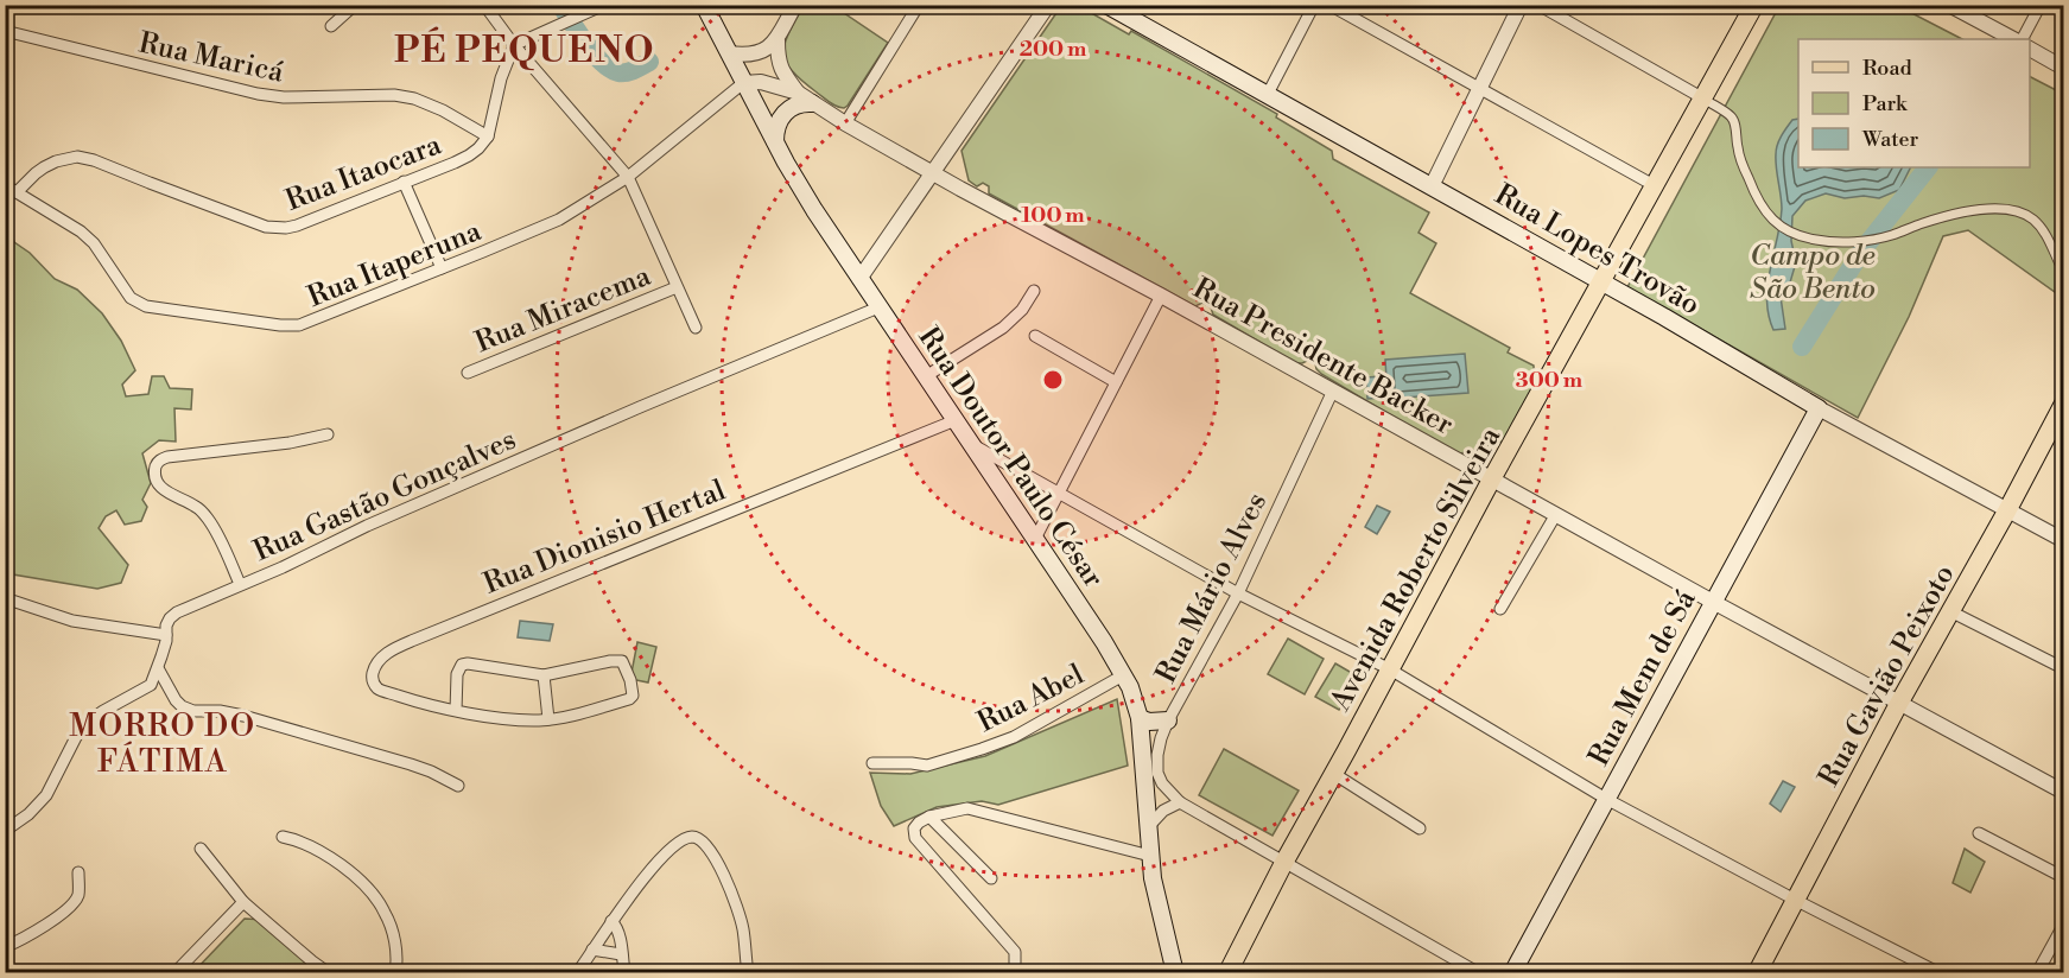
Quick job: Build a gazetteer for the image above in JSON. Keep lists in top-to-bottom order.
{
  "streets": {
    "main road": [
      "Rua Lopes Trovão",
      "Rua Doutor Paulo César",
      "Avenida Roberto Silveira",
      "Rua Gavião Peixoto",
      "Rua Mem de Sá"
    ],
    "street": [
      "Rua Maricá",
      "Rua Itaocara",
      "Rua Itaperuna",
      "Rua Miracema",
      "Rua Presidente Backer",
      "Rua Gastão Gonçalves",
      "Rua Dionisio Hertal",
      "Rua Mário Alves",
      "Rua Abel"
    ]
  },
  "crossings": [
    ["Rua Maricá", "Rua Itaocara"],
    ["Rua Itaocara", "Rua Itaperuna"],
    ["Rua Lopes Trovão", "Avenida Roberto Silveira"],
    ["Rua Lopes Trovão", "Rua Gavião Peixoto"],
    ["Rua Lopes Trovão", "Rua Mem de Sá"],
    ["Rua Itaperuna", "Rua Presidente Backer"],
    ["Rua Itaperuna", "Rua Doutor Paulo César"],
    ["Rua Presidente Backer", "Rua Doutor Paulo César"],
    ["Rua Presidente Backer", "Avenida Roberto Silveira"],
    ["Rua Presidente Backer", "Rua Mário Alves"],
    ["Rua Presidente Backer", "Rua Gavião Peixoto"],
    ["Rua Presidente Backer", "Rua Mem de Sá"],
    ["Rua Doutor Paulo César", "Rua Gastão Gonçalves"],
    ["Rua Doutor Paulo César", "Rua Dionisio Hertal"],
    ["Rua Doutor Paulo César", "Rua Abel"]
  ],
  "districts": ["PÉ PEQUENO", "MORRO DO FÁTIMA"],
  "parks": ["Campo de São Bento"],
  "legend": ["Road", "Park", "Water"],
  "rings": ["200 m", "100 m", "300 m"]
}
